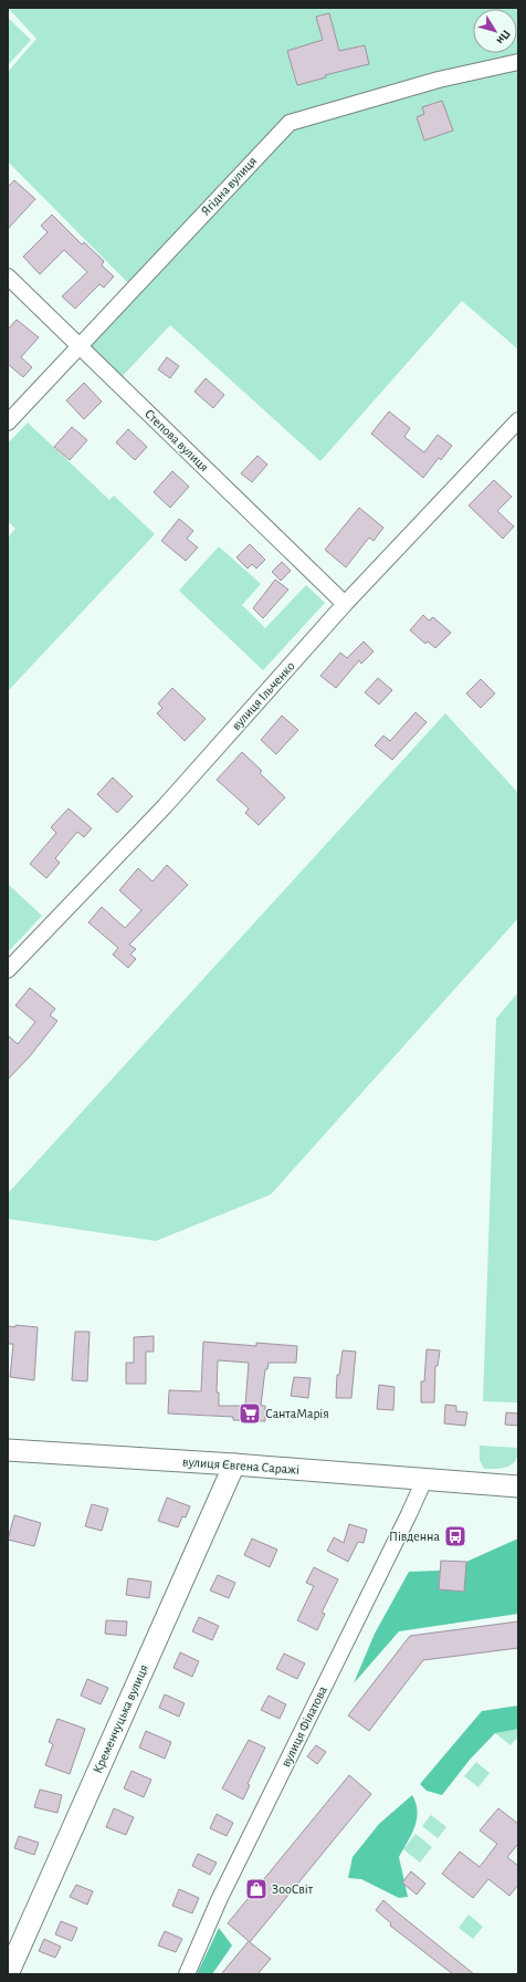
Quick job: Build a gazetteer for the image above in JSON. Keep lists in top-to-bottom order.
{
  "streets": {
    "street": [
      "Ягідна вулиця",
      "Степова вулиця",
      "вулиця Ільченко",
      "вулиця Євгена Саражі",
      "Кременчуцька вулиця",
      "вулиця Філатова"
    ]
  },
  "crossings": [
    ["Ягідна вулиця", "Степова вулиця"],
    ["Степова вулиця", "вулиця Ільченко"],
    ["вулиця Євгена Саражі", "Кременчуцька вулиця"],
    ["вулиця Євгена Саражі", "вулиця Філатова"]
  ],
  "places": {
    "supermarket": ["СантаМарія"],
    "bus stop": ["Південна"],
    "shop": ["ЗооСвiт"]
  },
  "north": "bottom right"
}
